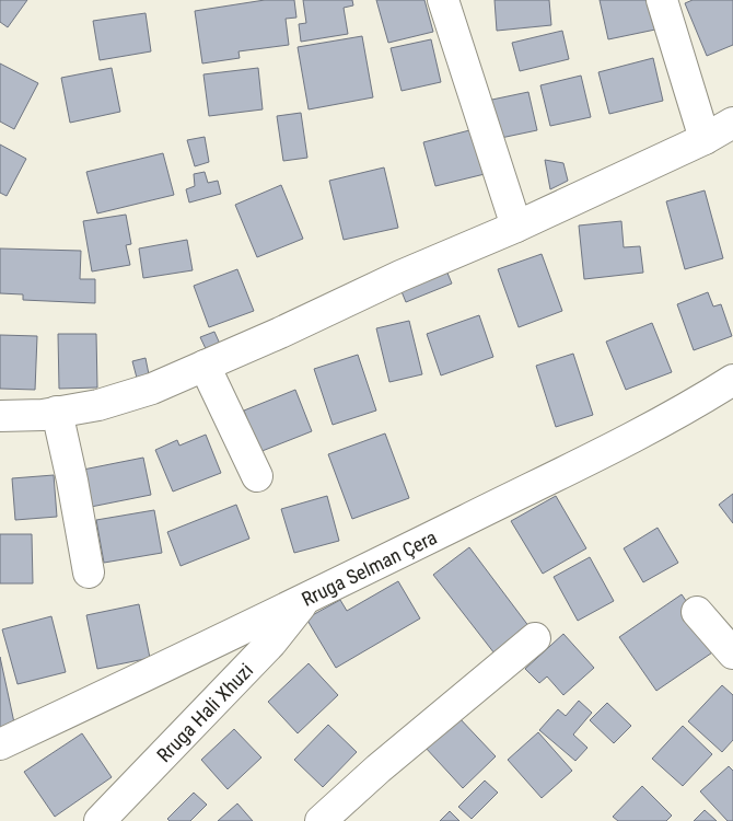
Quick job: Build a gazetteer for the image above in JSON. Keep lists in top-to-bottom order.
{
  "streets": {
    "street": ["Rruga Selman Çera", "Rruga Hali Xhuzi"]
  },
  "crossings": [
    ["Rruga Selman Çera", "Rruga Hali Xhuzi"]
  ]
}
